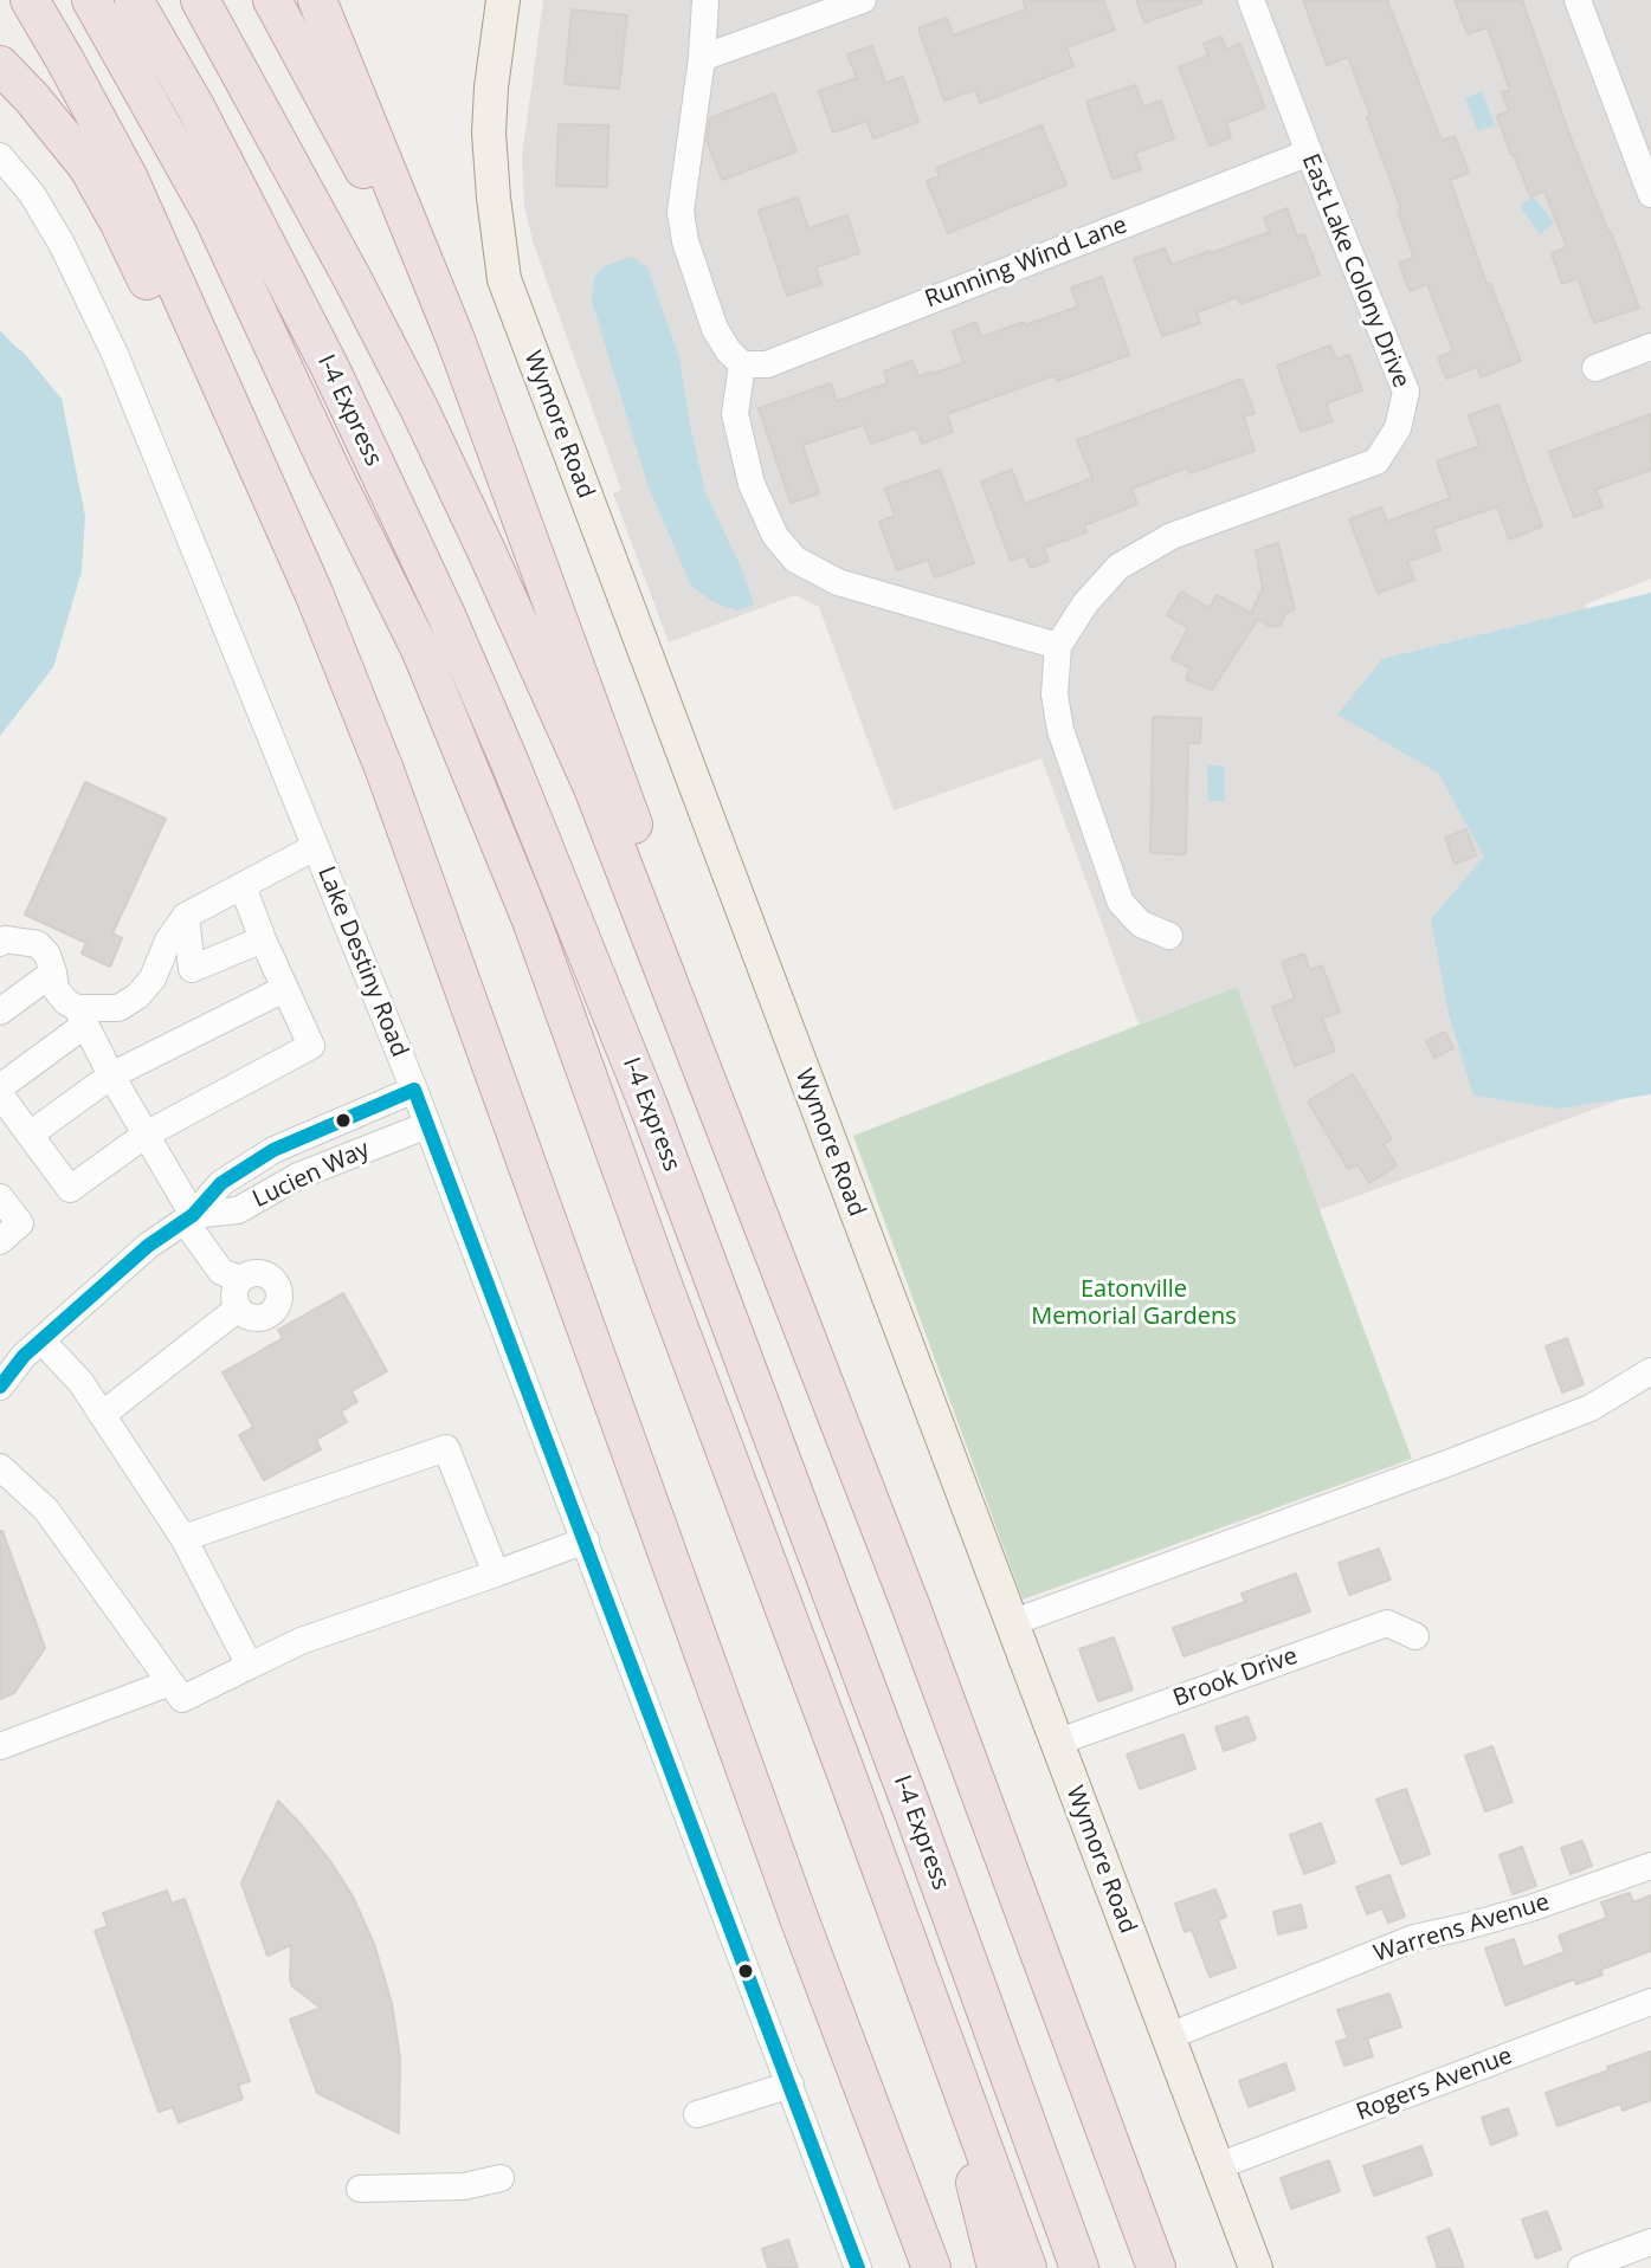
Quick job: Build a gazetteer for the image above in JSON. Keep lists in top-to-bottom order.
{
  "streets": {
    "highway": ["I-4 Express"],
    "main road": ["Wymore Road"],
    "street": [
      "Running Wind Lane",
      "East Lake Colony Drive",
      "Lake Destiny Road",
      "Lucien Way",
      "Brook Drive",
      "Warrens Avenue",
      "Rogers Avenue"
    ]
  },
  "crossings": [
    ["Running Wind Lane", "East Lake Colony Drive"],
    ["Wymore Road", "Brook Drive"],
    ["Wymore Road", "Warrens Avenue"],
    ["Wymore Road", "Rogers Avenue"],
    ["Lake Destiny Road", "Lucien Way"]
  ],
  "parks": ["Eatonville Memorial Gardens"]
}
